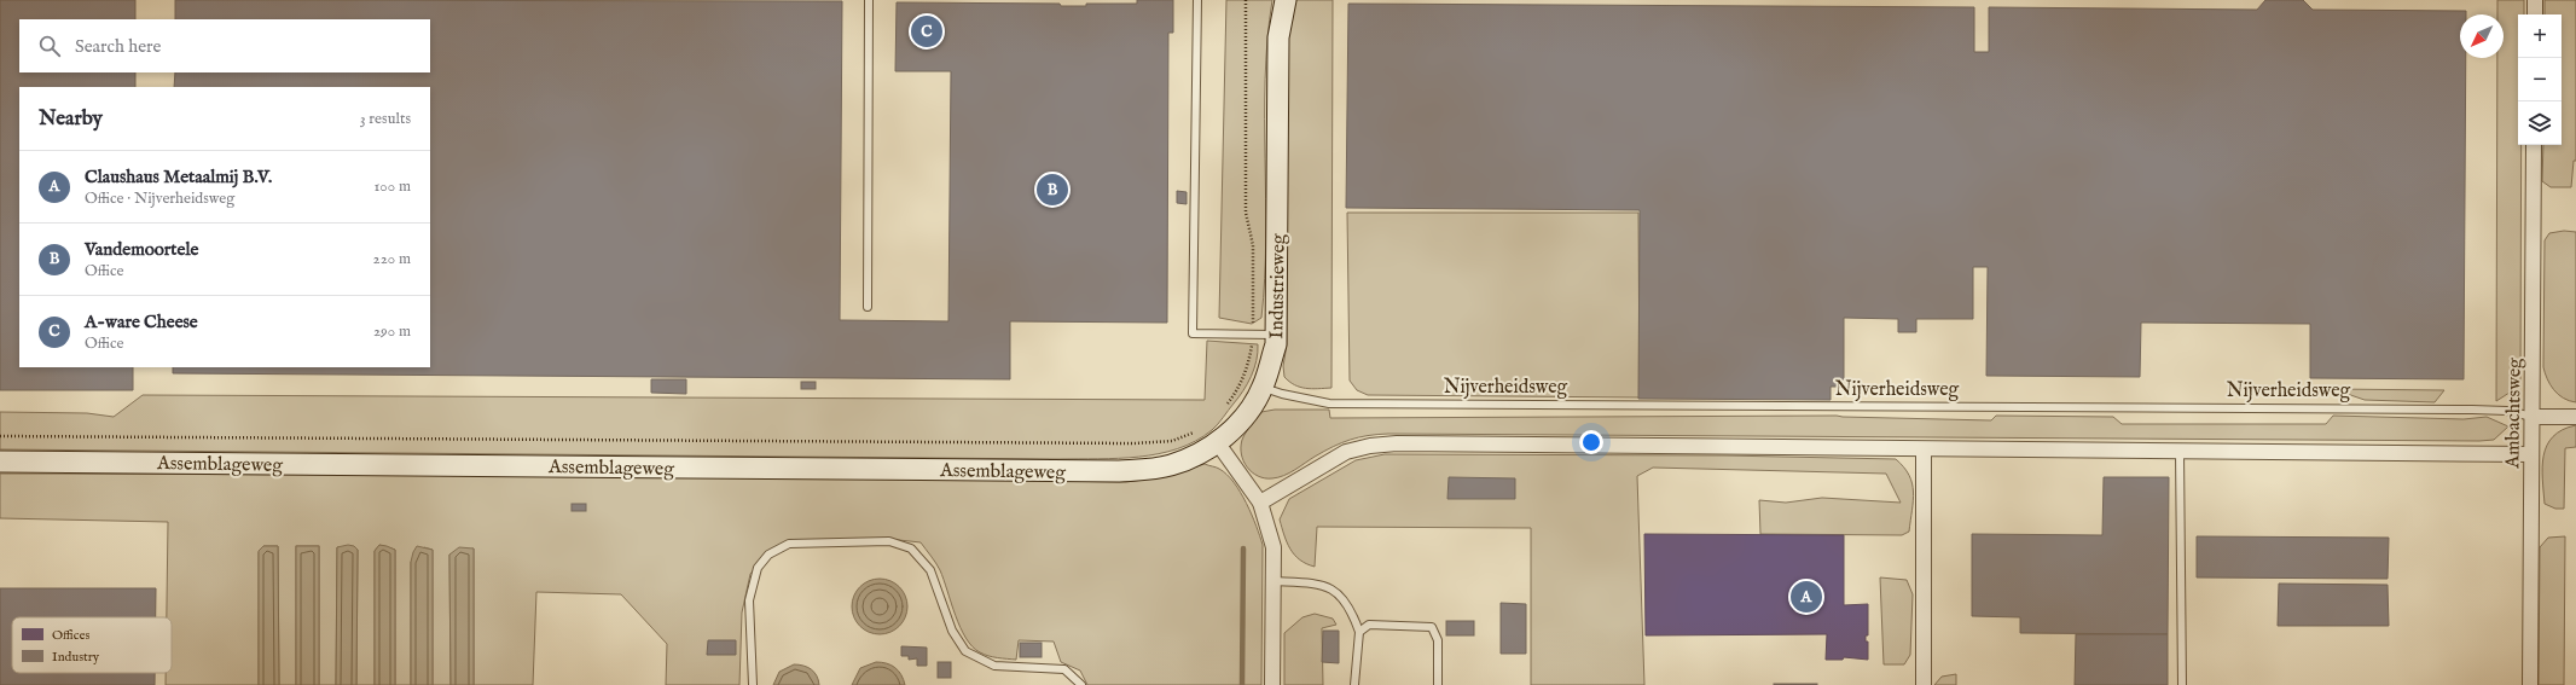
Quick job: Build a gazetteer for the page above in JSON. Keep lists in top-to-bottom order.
{
  "streets": {
    "street": ["Industrieweg", "Ambachtsweg", "Assemblageweg"],
    "lane": ["Nijverheidsweg"]
  },
  "crossings": [
    ["Industrieweg", "Nijverheidsweg"],
    ["Industrieweg", "Assemblageweg"],
    ["Nijverheidsweg", "Ambachtsweg"]
  ],
  "legend": ["Offices", "Industry"],
  "north": "bottom left",
  "page": {
    "pins": ["C", "B", "A"],
    "map_buttons": ["+", "−"],
    "search": "Search here",
    "heading": ["Nearby", "3 results"],
    "list": [
      {
        "mark": "A",
        "name": "Claushaus Metaalmij B.V.",
        "note": "Office · Nijverheidsweg",
        "value": "100 m"
      },
      {
        "mark": "B",
        "name": "Vandemoortele",
        "note": "Office",
        "value": "220 m"
      },
      {
        "mark": "C",
        "name": "A-ware Cheese",
        "note": "Office",
        "value": "290 m"
      }
    ]
  }
}
